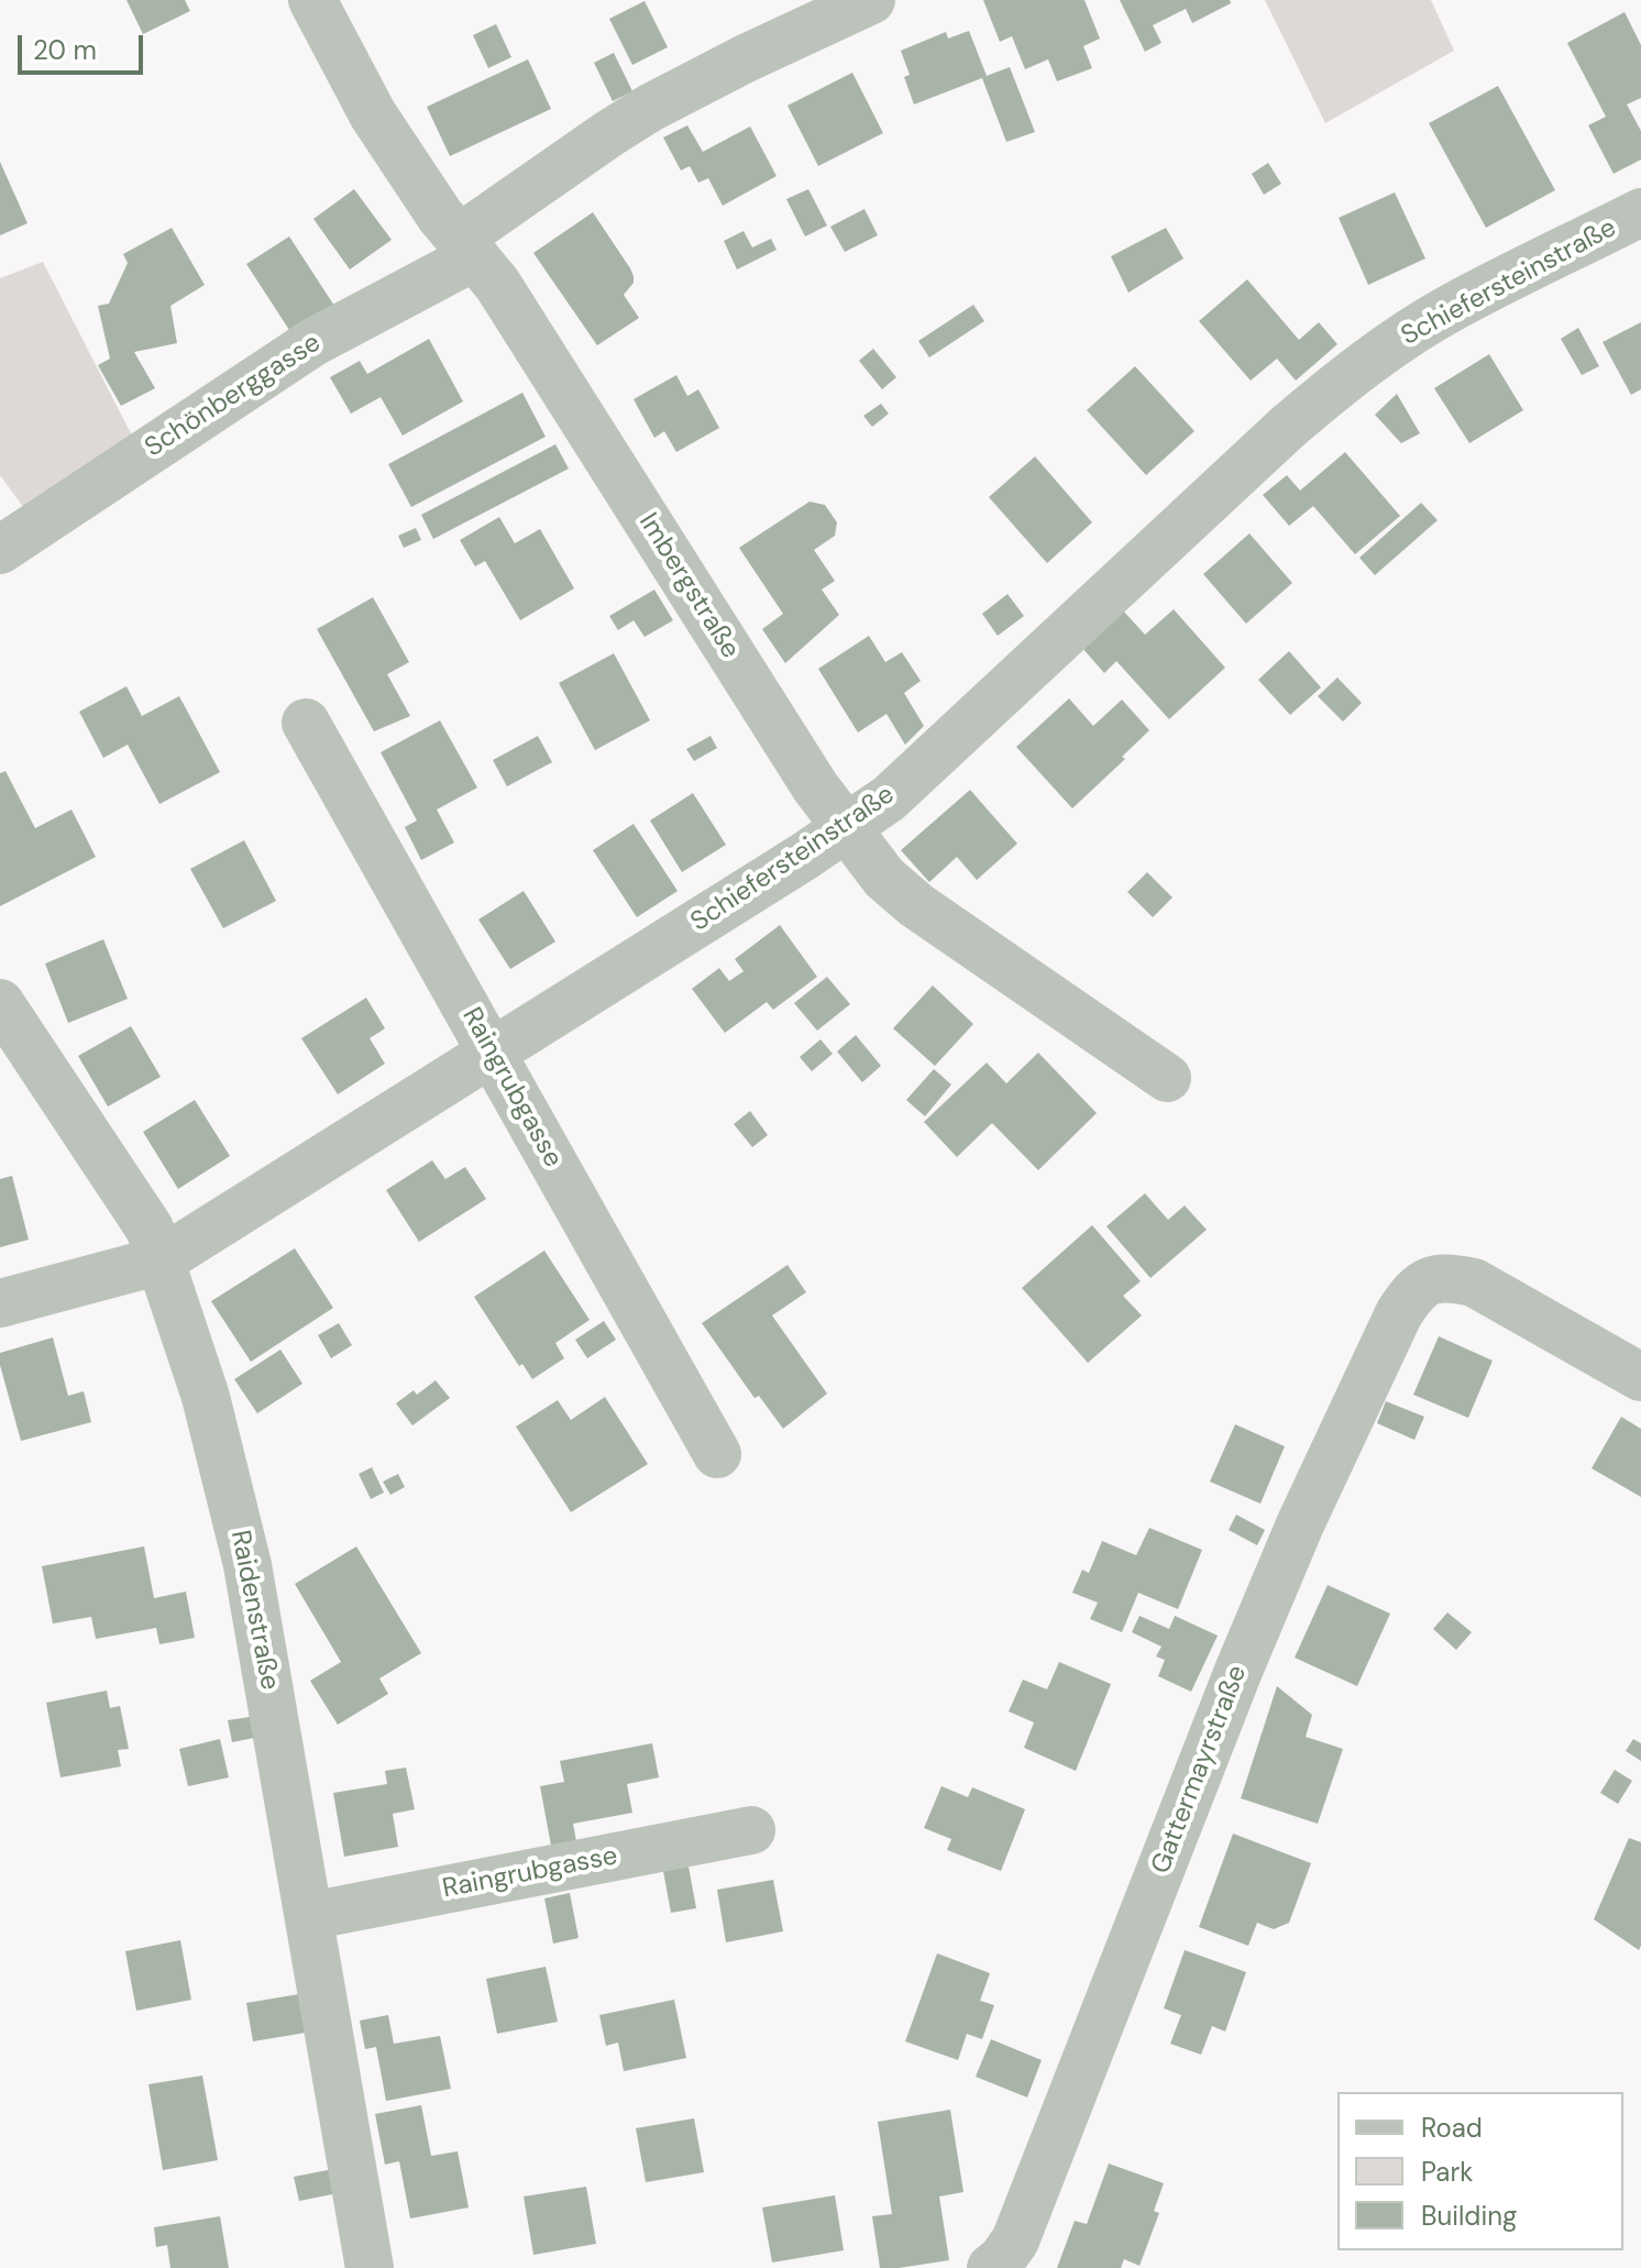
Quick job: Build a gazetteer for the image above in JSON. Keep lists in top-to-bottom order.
{
  "streets": {
    "street": [
      "Schiefersteinstraße",
      "Schönberggasse",
      "Imbergstraße",
      "Raingrubgasse",
      "Raidenstraße",
      "Gattermayrstraße"
    ]
  },
  "crossings": [
    ["Schiefersteinstraße", "Imbergstraße"],
    ["Schiefersteinstraße", "Raingrubgasse"],
    ["Schiefersteinstraße", "Raidenstraße"],
    ["Schönberggasse", "Imbergstraße"],
    ["Raingrubgasse", "Raidenstraße"]
  ],
  "legend": ["Road", "Park", "Building"],
  "scale_bar": "20 m"
}
